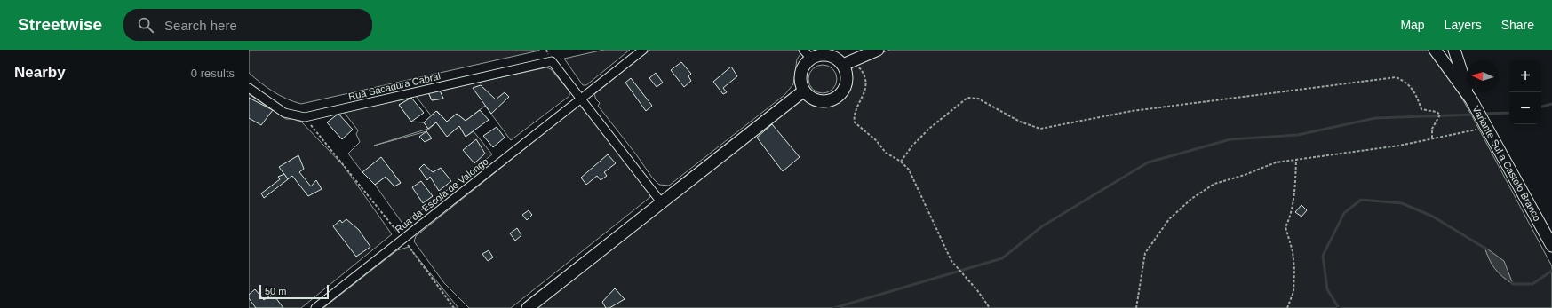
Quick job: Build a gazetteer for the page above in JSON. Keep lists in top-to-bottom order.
{
  "streets": {
    "street": ["Rua Sacadura Cabral", "Variante Sul a Castelo Branco", "Rua da Escola de Valongo"]
  },
  "crossings": [
    ["Rua Sacadura Cabral", "Rua da Escola de Valongo"]
  ],
  "scale_bar": "50 m",
  "north": "left",
  "page": {
    "header": "Streetwise",
    "search": "Search here",
    "nav": ["Map", "Layers", "Share"],
    "heading": ["Nearby", "0 results"],
    "map_buttons": ["+", "−"],
    "scale": "50 m"
  }
}
